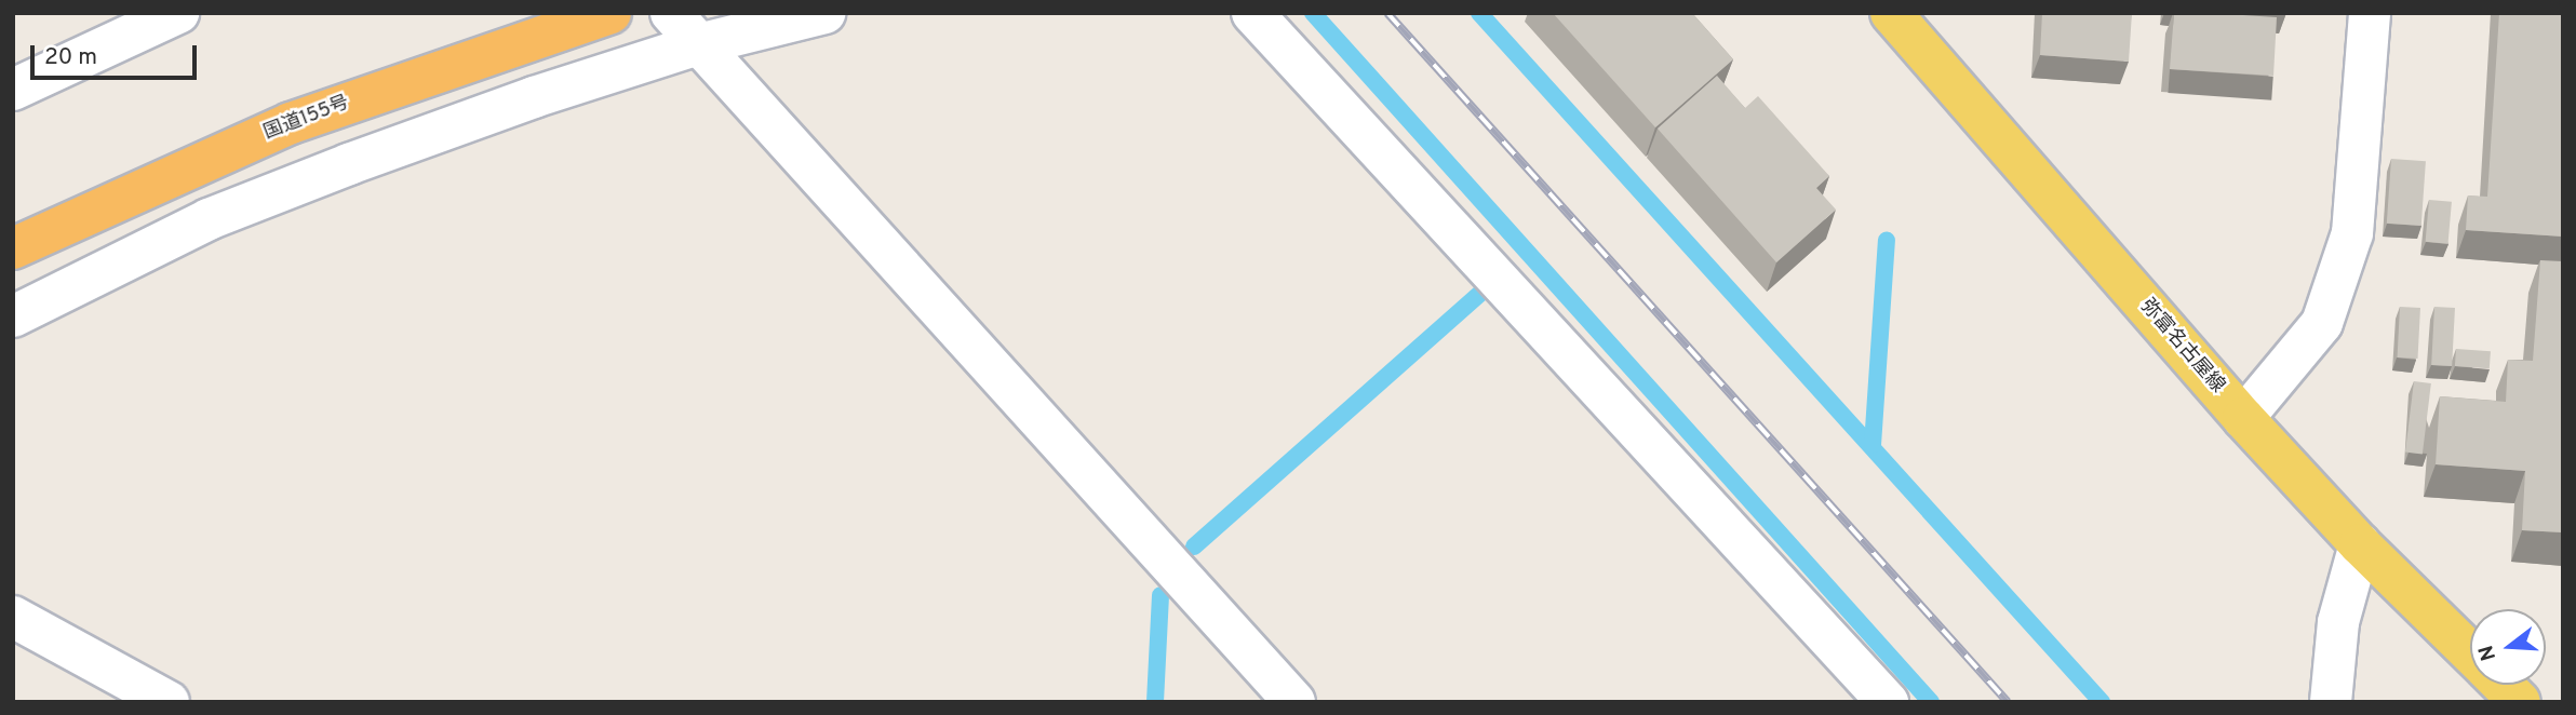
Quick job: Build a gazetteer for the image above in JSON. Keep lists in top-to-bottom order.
{
  "streets": {
    "highway": ["国道155号"],
    "main road": ["弥富名古屋線"]
  },
  "scale_bar": "20 m",
  "north": "left"
}
